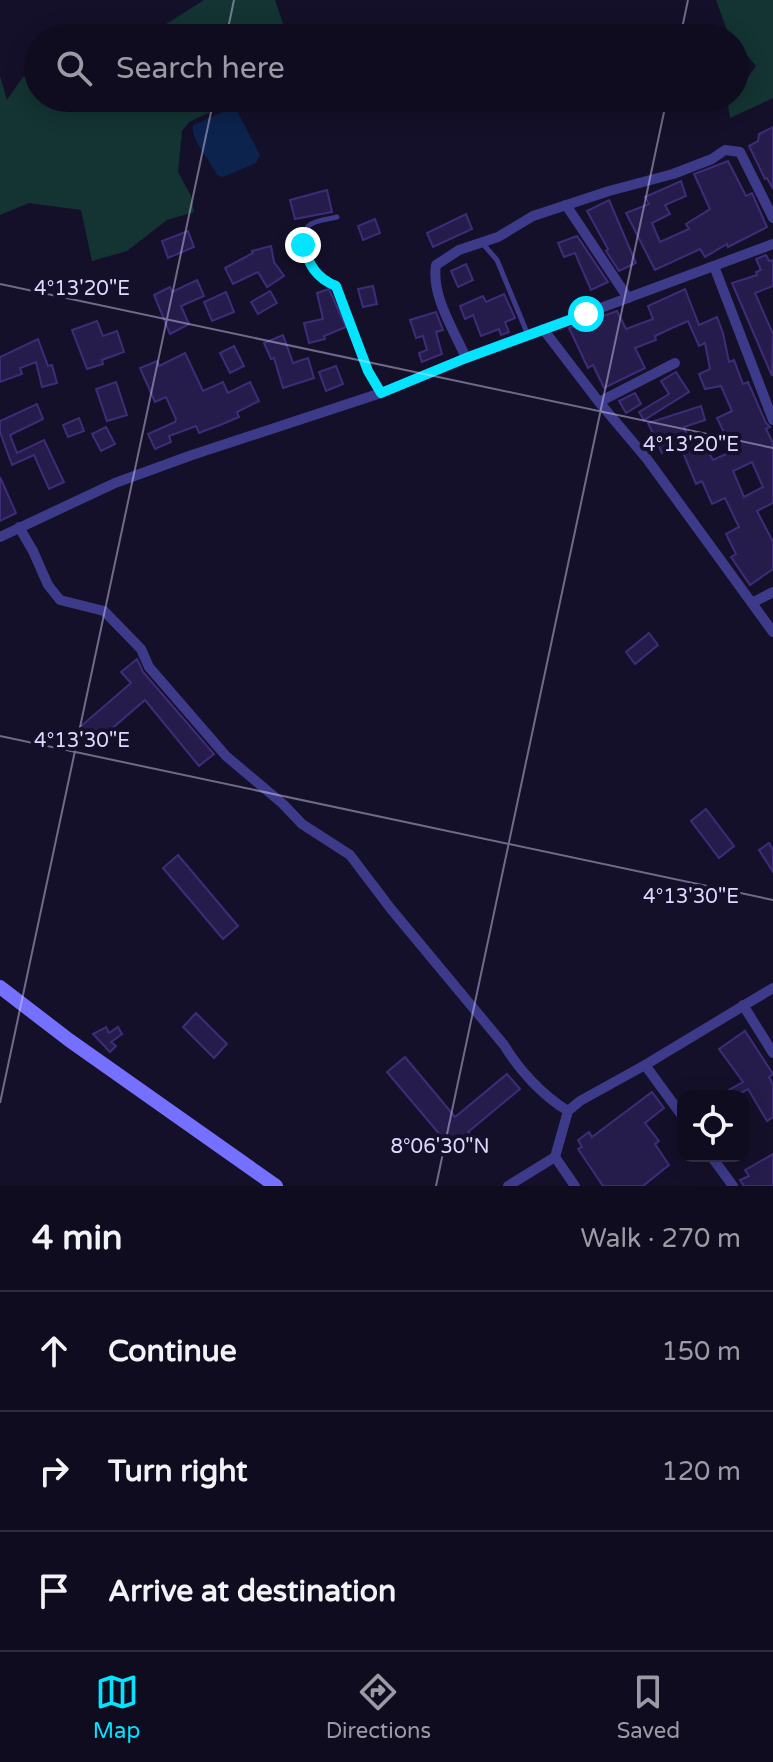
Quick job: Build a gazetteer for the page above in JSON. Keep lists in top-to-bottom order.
{
  "page": {
    "search": "Search here",
    "heading": ["4 min", "Walk · 270 m"],
    "list": [
      ["Continue", "150 m"],
      ["Turn right", "120 m"],
      "Arrive at destination"
    ],
    "nav": ["Map", "Directions", "Saved"]
  },
  "coordinates": ["4°13'20\"E", "4°13'30\"E", "8°06'30\"N"]
}
